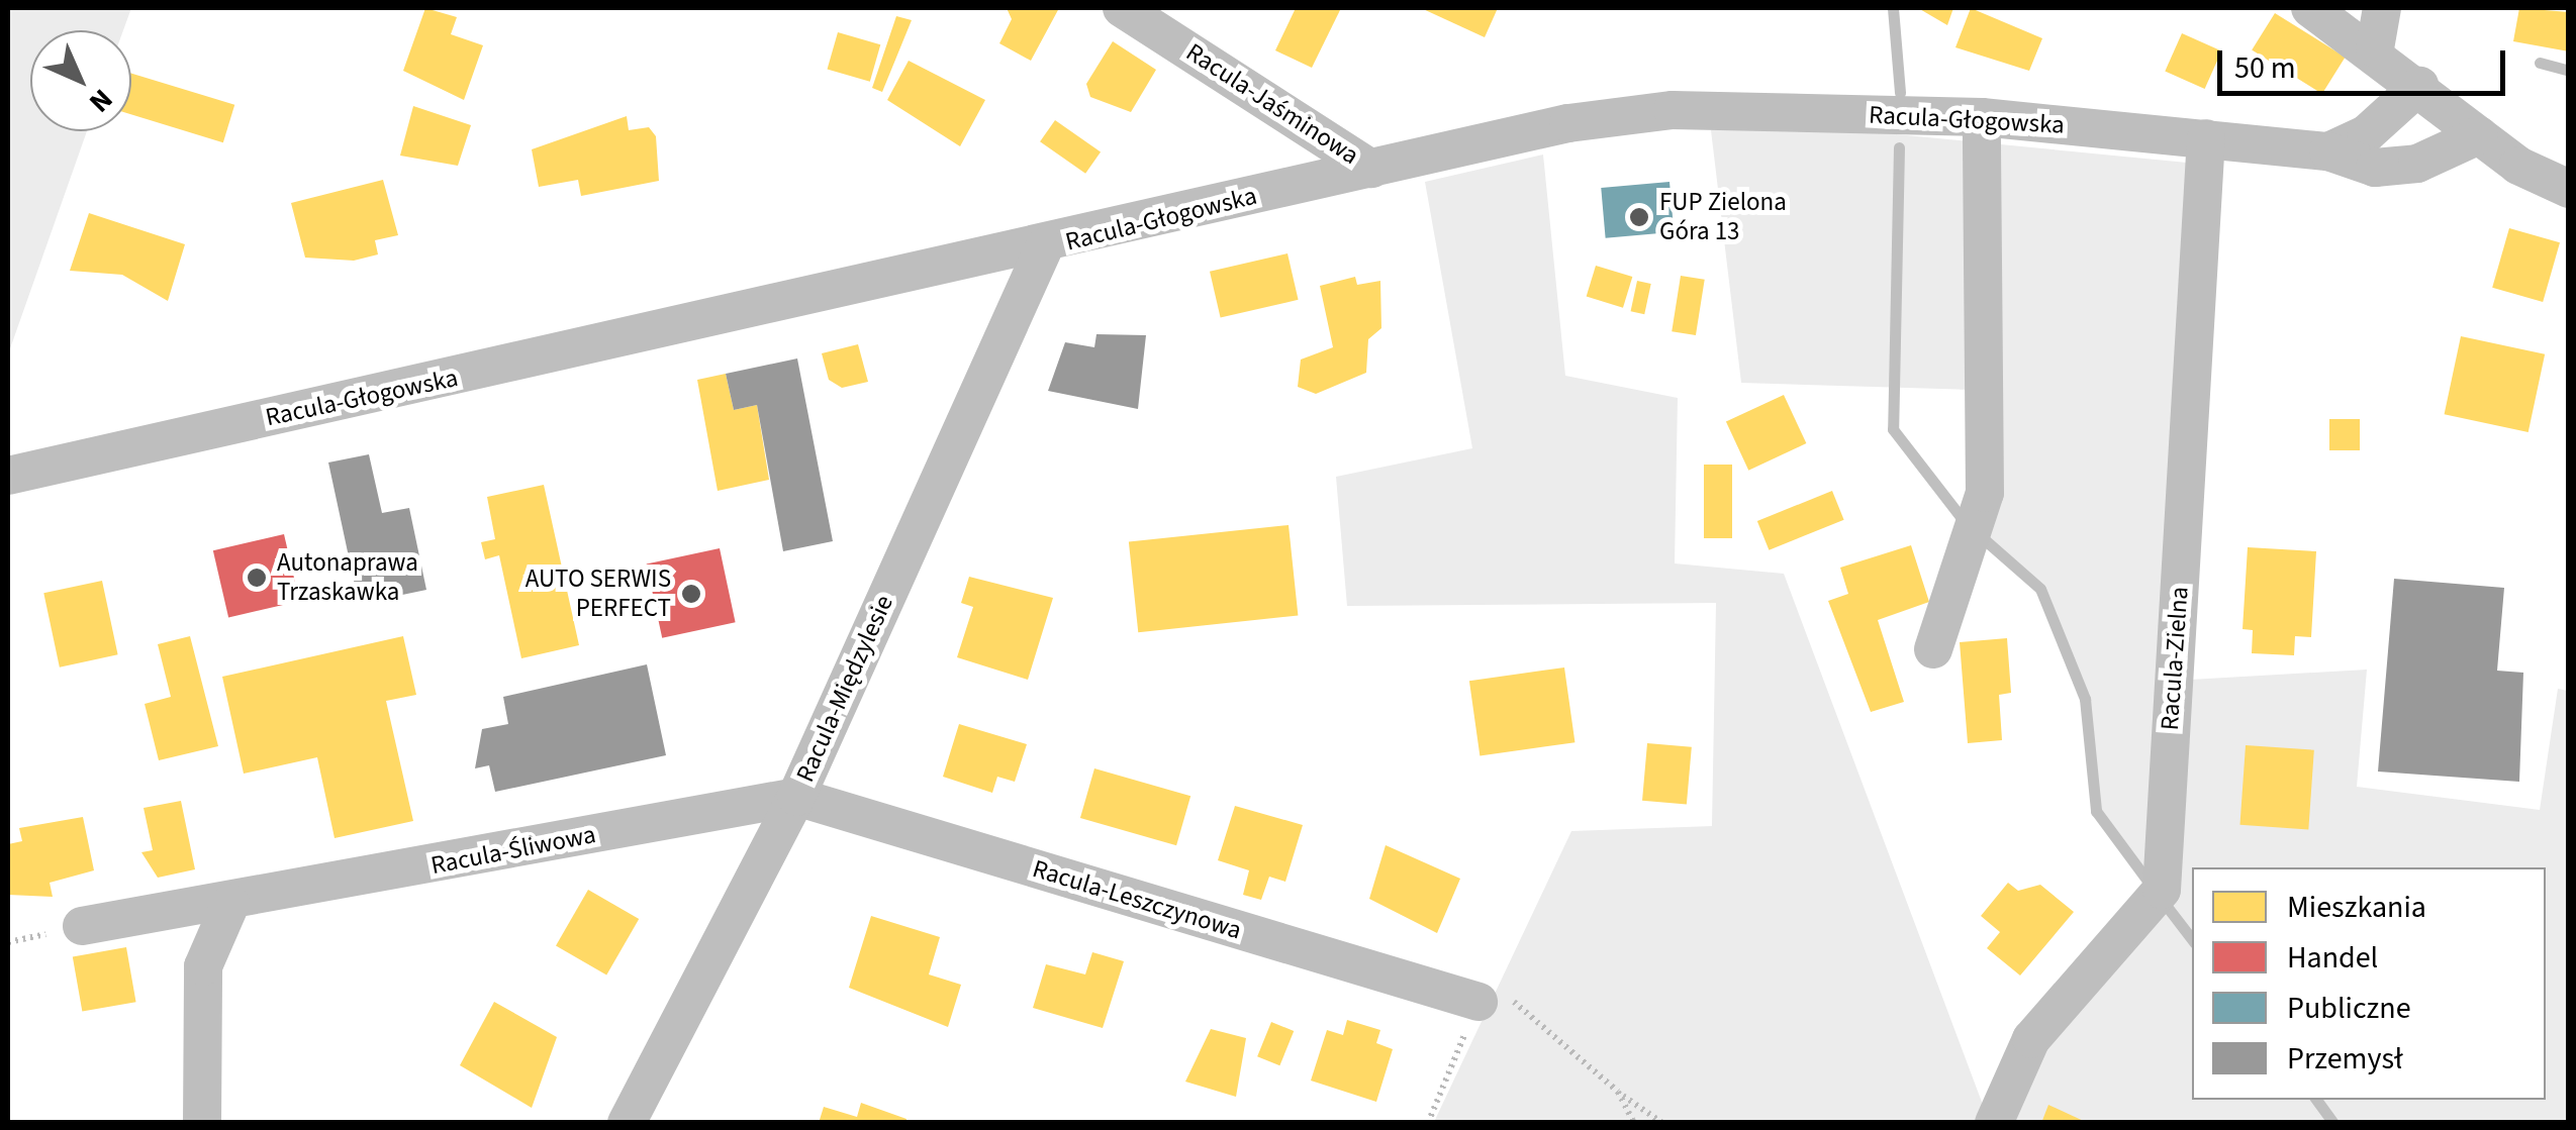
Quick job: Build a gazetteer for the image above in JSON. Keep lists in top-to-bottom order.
{
  "streets": {
    "street": [
      "Racula-Jaśminowa",
      "Racula-Głogowska",
      "Racula-Zielna",
      "Racula-Międzylesie",
      "Racula-Śliwowa",
      "Racula-Leszczynowa"
    ]
  },
  "crossings": [
    ["Racula-Jaśminowa", "Racula-Głogowska"],
    ["Racula-Głogowska", "Racula-Zielna"],
    ["Racula-Głogowska", "Racula-Międzylesie"],
    ["Racula-Międzylesie", "Racula-Śliwowa"],
    ["Racula-Międzylesie", "Racula-Leszczynowa"],
    ["Racula-Śliwowa", "Racula-Leszczynowa"]
  ],
  "places": ["FUP Zielona Góra 13", "Autonaprawa Trzaskawka", "AUTO SERWIS PERFECT"],
  "legend": [
    "Mieszkania",
    "Handel",
    "Publiczne",
    "Przemysł"
  ],
  "scale_bar": "50 m",
  "north": "bottom right"
}
